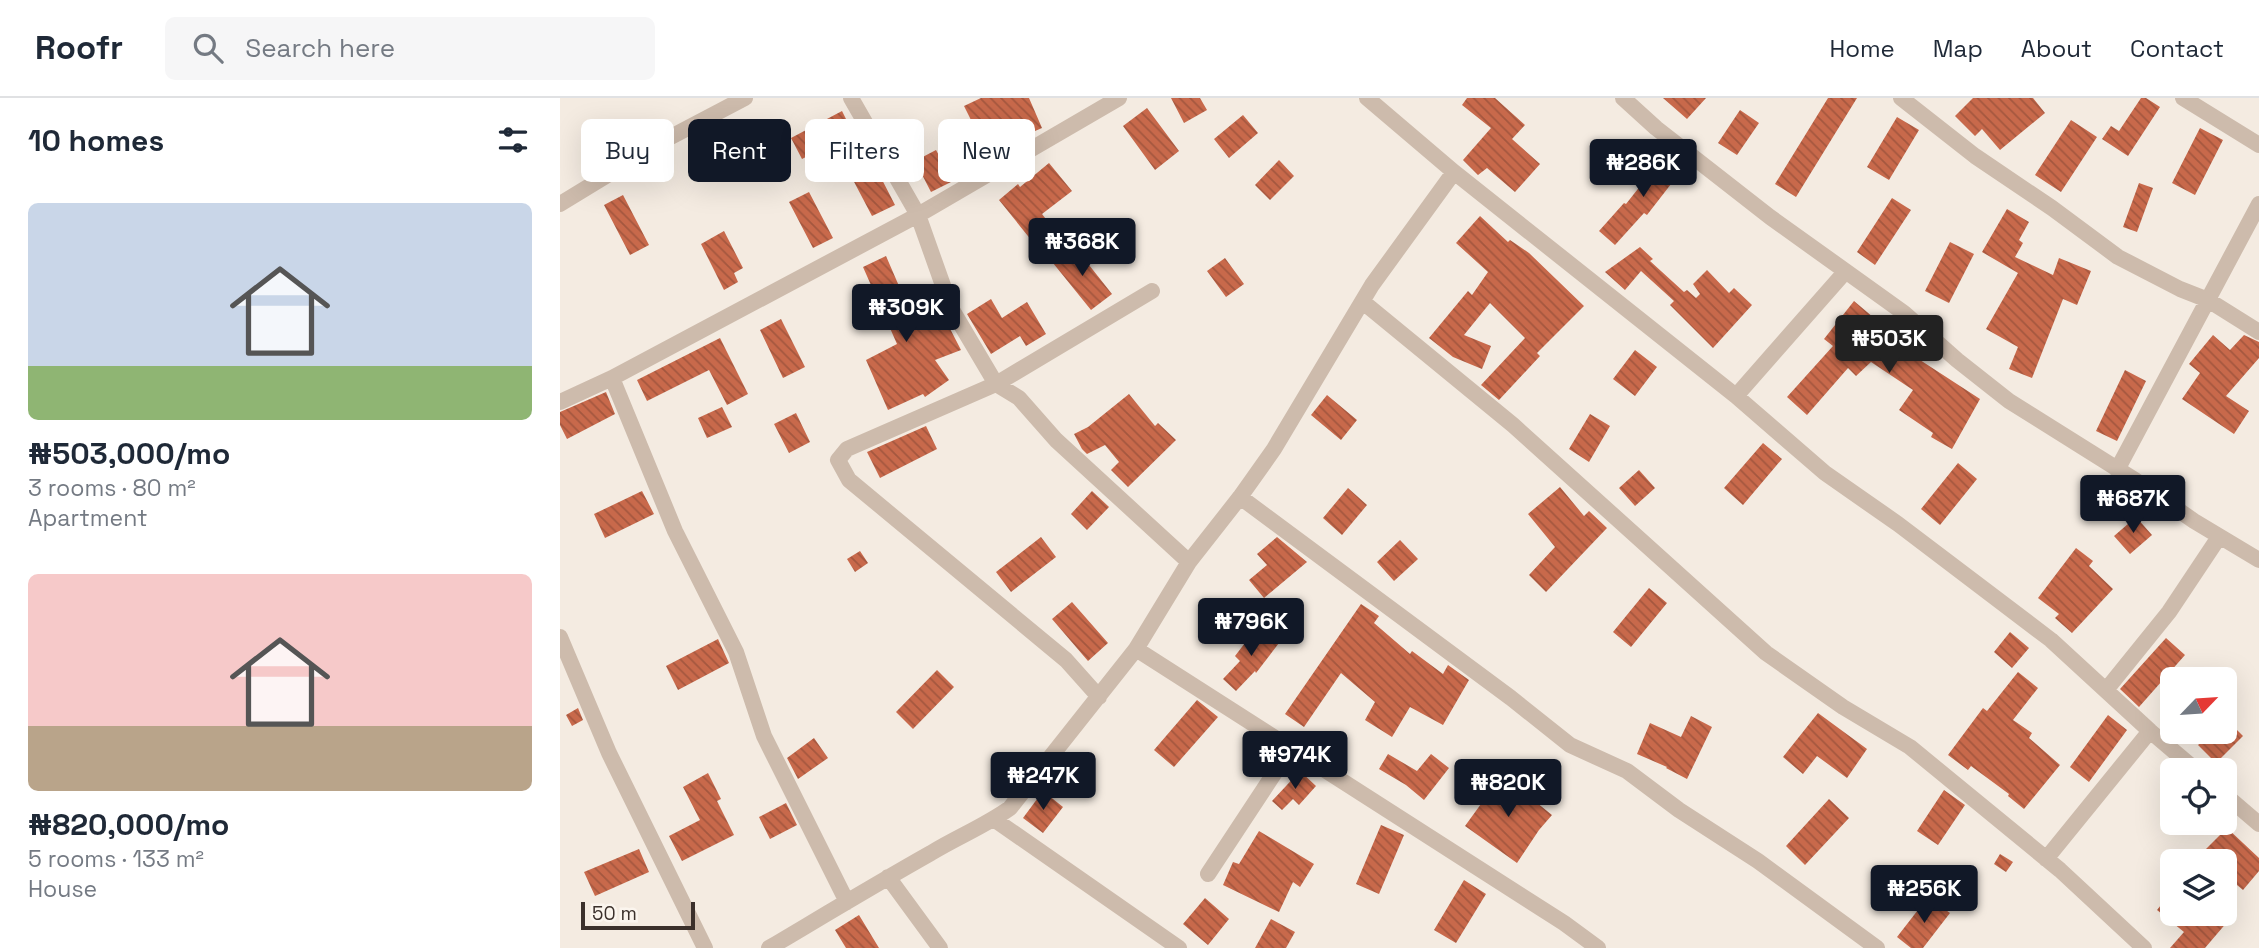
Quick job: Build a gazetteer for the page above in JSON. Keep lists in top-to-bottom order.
{
  "scale_bar": "50 m",
  "north": "top right",
  "page": {
    "header": "Roofr",
    "search": "Search here",
    "nav": [
      "Home",
      "Map",
      "About",
      "Contact"
    ],
    "heading": "10 homes",
    "chip": [
      "Buy",
      "Rent",
      "Filters",
      "New"
    ],
    "price": [
      "₦286K",
      "₦368K",
      "₦309K",
      "₦503K",
      "₦687K",
      "₦796K",
      "₦974K",
      "₦247K",
      "₦820K",
      "₦256K"
    ],
    "list": [
      {
        "name": "₦503,000/mo",
        "note": "3 rooms · 80 m² · Apartment"
      },
      {
        "name": "₦820,000/mo",
        "note": "5 rooms · 133 m² · House"
      }
    ],
    "scale": "50 m"
  }
}
